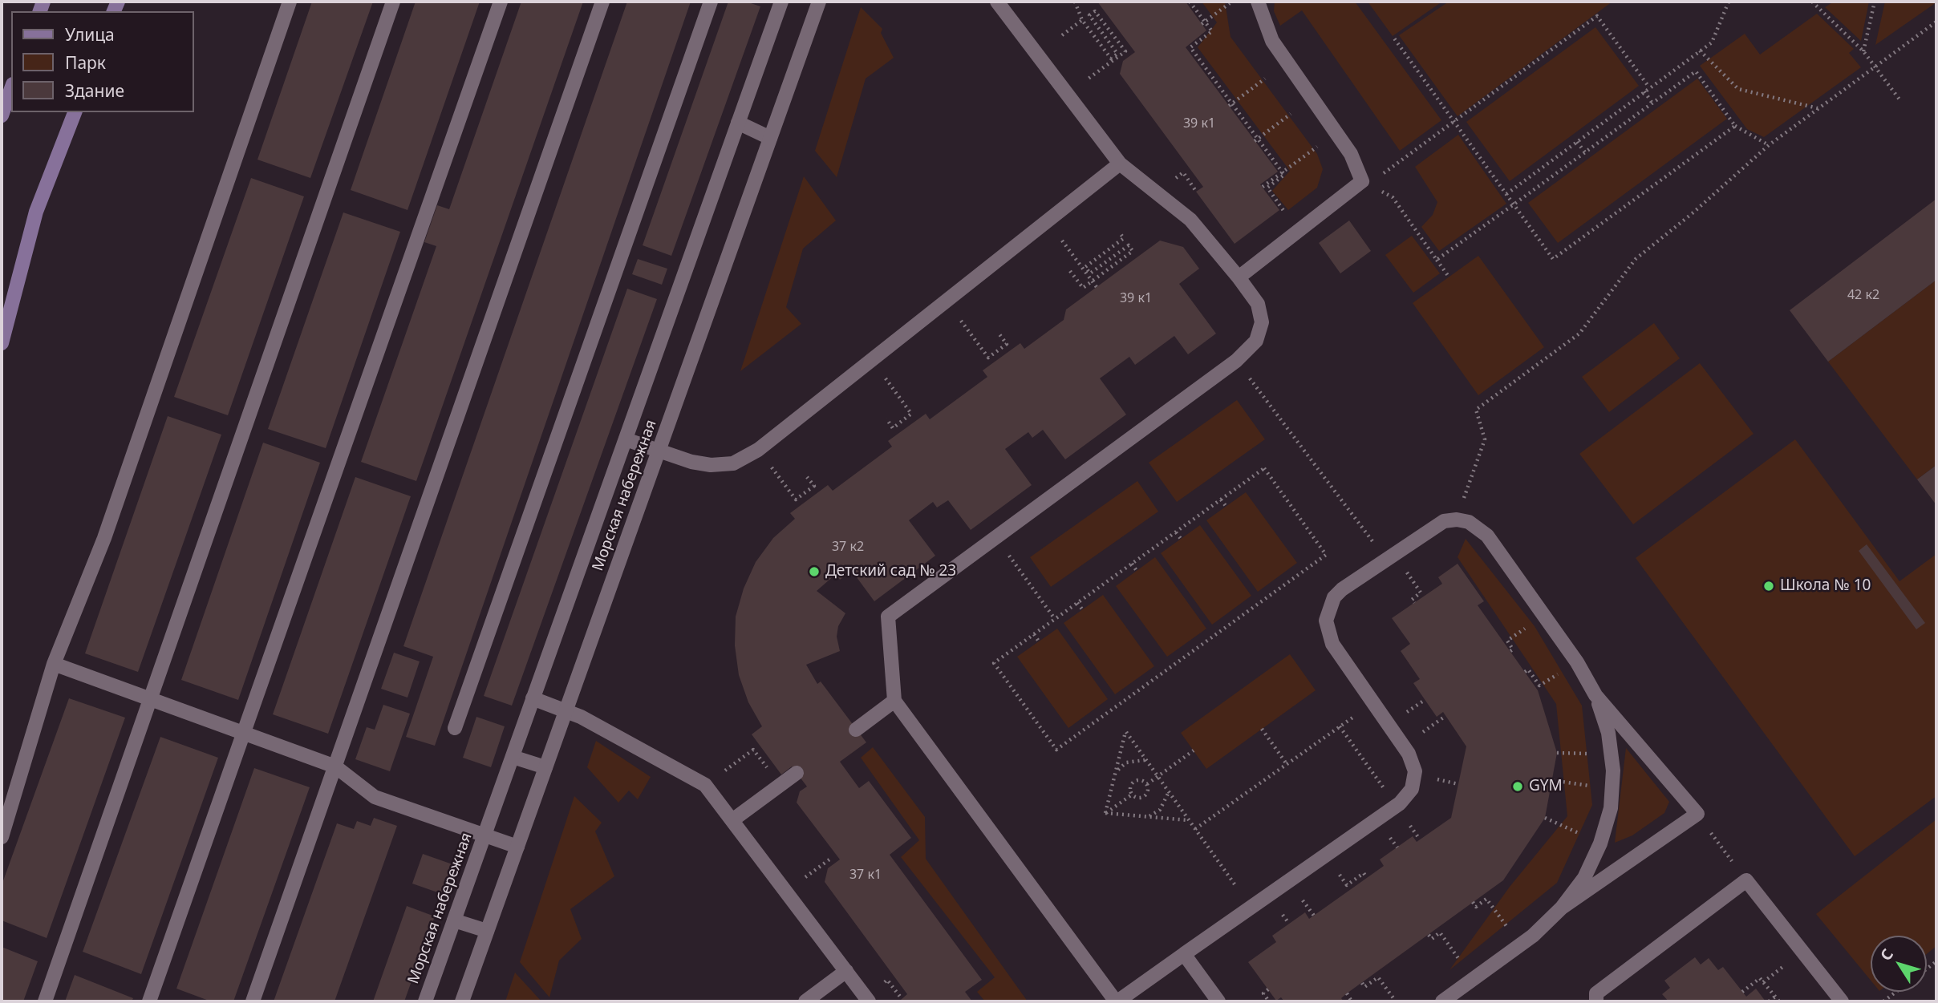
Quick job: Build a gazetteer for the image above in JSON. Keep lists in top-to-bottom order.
{
  "streets": {
    "street": ["Морская набережная"]
  },
  "places": ["Детский сад № 23", "Школа № 10", "GYM"],
  "house_numbers": [
    "39 к1",
    "42 к2",
    "39 к1",
    "37 к2",
    "37 к1"
  ],
  "legend": ["Улица", "Парк", "Здание"],
  "north": "top left"
}
